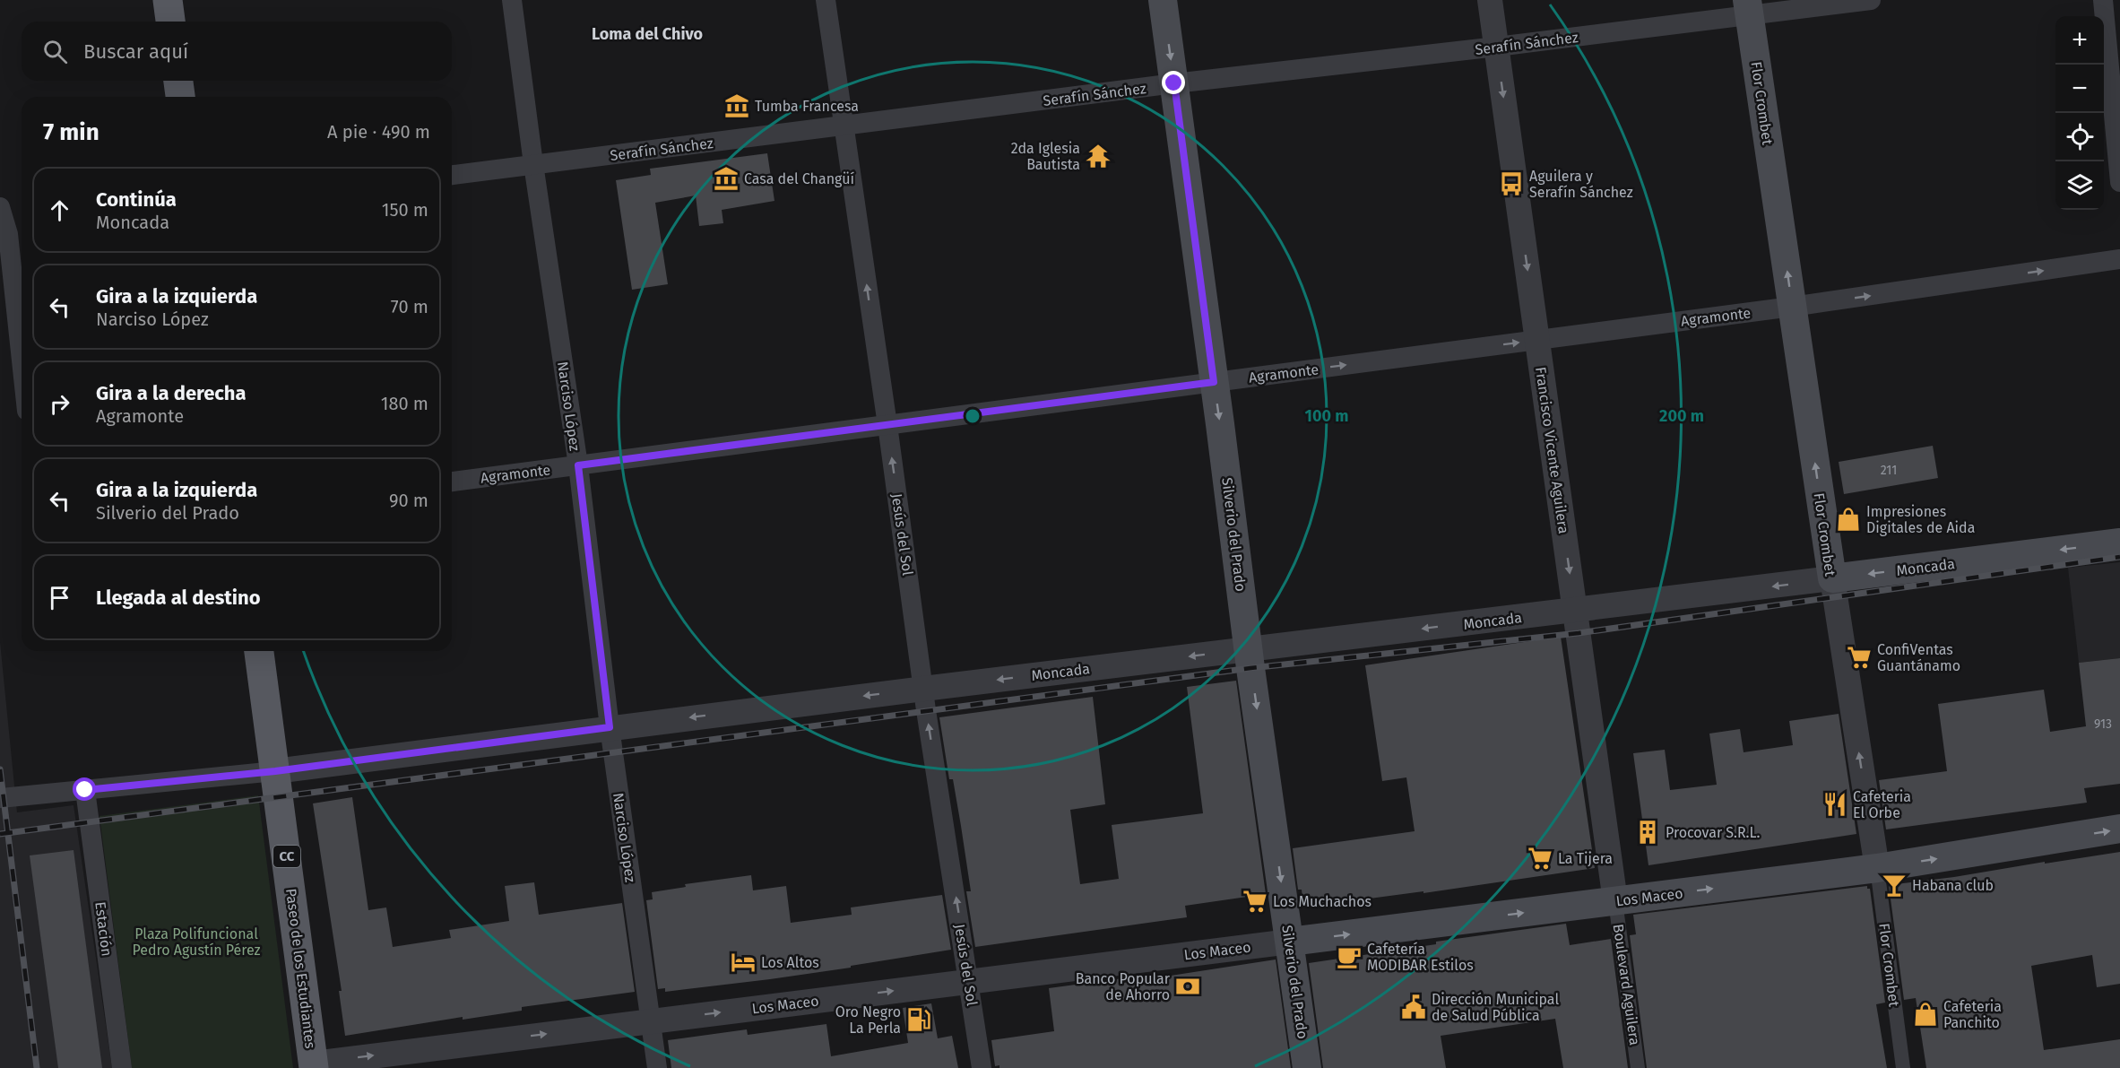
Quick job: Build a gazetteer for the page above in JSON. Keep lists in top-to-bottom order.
{
  "streets": {
    "main road": [
      "Flor Crombet",
      "Silverio del Prado",
      "Moncada",
      "CC",
      "Los Maceo",
      "Paseo de los Estudiantes"
    ],
    "street": [
      "Serafín Sánchez",
      "Agramonte",
      "Narciso López",
      "Francisco Vicente Aguilera",
      "Jesús del Sol",
      "Estación",
      "Boulevard Aguilera"
    ]
  },
  "crossings": [
    ["Serafín Sánchez", "Flor Crombet"],
    ["Serafín Sánchez", "Narciso López"],
    ["Serafín Sánchez", "Francisco Vicente Aguilera"],
    ["Serafín Sánchez", "Jesús del Sol"],
    ["Serafín Sánchez", "Silverio del Prado"],
    ["Flor Crombet", "Agramonte"],
    ["Flor Crombet", "Moncada"],
    ["Flor Crombet", "Los Maceo"],
    ["Agramonte", "Narciso López"],
    ["Agramonte", "Francisco Vicente Aguilera"],
    ["Agramonte", "Jesús del Sol"],
    ["Agramonte", "Silverio del Prado"],
    ["Narciso López", "Moncada"],
    ["Narciso López", "Los Maceo"],
    ["Francisco Vicente Aguilera", "Moncada"],
    ["Francisco Vicente Aguilera", "Los Maceo"],
    ["Francisco Vicente Aguilera", "Boulevard Aguilera"],
    ["Jesús del Sol", "Moncada"],
    ["Jesús del Sol", "Los Maceo"],
    ["Silverio del Prado", "Moncada"],
    ["Silverio del Prado", "Los Maceo"],
    ["Moncada", "Estación"],
    ["Moncada", "Paseo de los Estudiantes"],
    ["Los Maceo", "Paseo de los Estudiantes"],
    ["Los Maceo", "Boulevard Aguilera"]
  ],
  "one_way": [
    "Flor Crombet",
    "Agramonte",
    "Francisco Vicente Aguilera",
    "Jesús del Sol",
    "Silverio del Prado",
    "Moncada",
    "Los Maceo"
  ],
  "districts": ["Loma del Chivo"],
  "parks": ["Plaza Polifuncional Pedro Agustín Pérez"],
  "places": {
    "museum": ["Tumba Francesa", "Casa del Changüí"],
    "temple": ["2da Iglesia Bautista"],
    "bus stop": ["Aguilera y Serafín Sánchez"],
    "shop": ["Impresiones Digitales de Aida", "Cafeteria Panchito"],
    "supermarket": ["ConfiVentas Guantánamo", "La Tijera", "Los Muchachos"],
    "restaurant": ["Cafeteria El Orbe"],
    "building": ["Procovar S.R.L."],
    "bar": ["Habana club"],
    "cafe": ["Cafetería MODIBAR Estilos"],
    "hotel": ["Los Altos"],
    "bank": ["Banco Popular de Ahorro"],
    "public building": ["Dirección Municipal de Salud Pública"],
    "fuel station": ["Oro Negro La Perla"]
  },
  "house_numbers": ["211", "913"],
  "page": {
    "map_buttons": ["+", "−"],
    "search": "Buscar aquí",
    "heading": ["7 min", "A pie · 490 m"],
    "list": [
      ["Continúa", "Moncada", "150 m"],
      ["Gira a la izquierda", "Narciso López", "70 m"],
      ["Gira a la derecha", "Agramonte", "180 m"],
      ["Gira a la izquierda", "Silverio del Prado", "90 m"],
      "Llegada al destino"
    ]
  },
  "rings": ["100 m", "200 m"]
}
